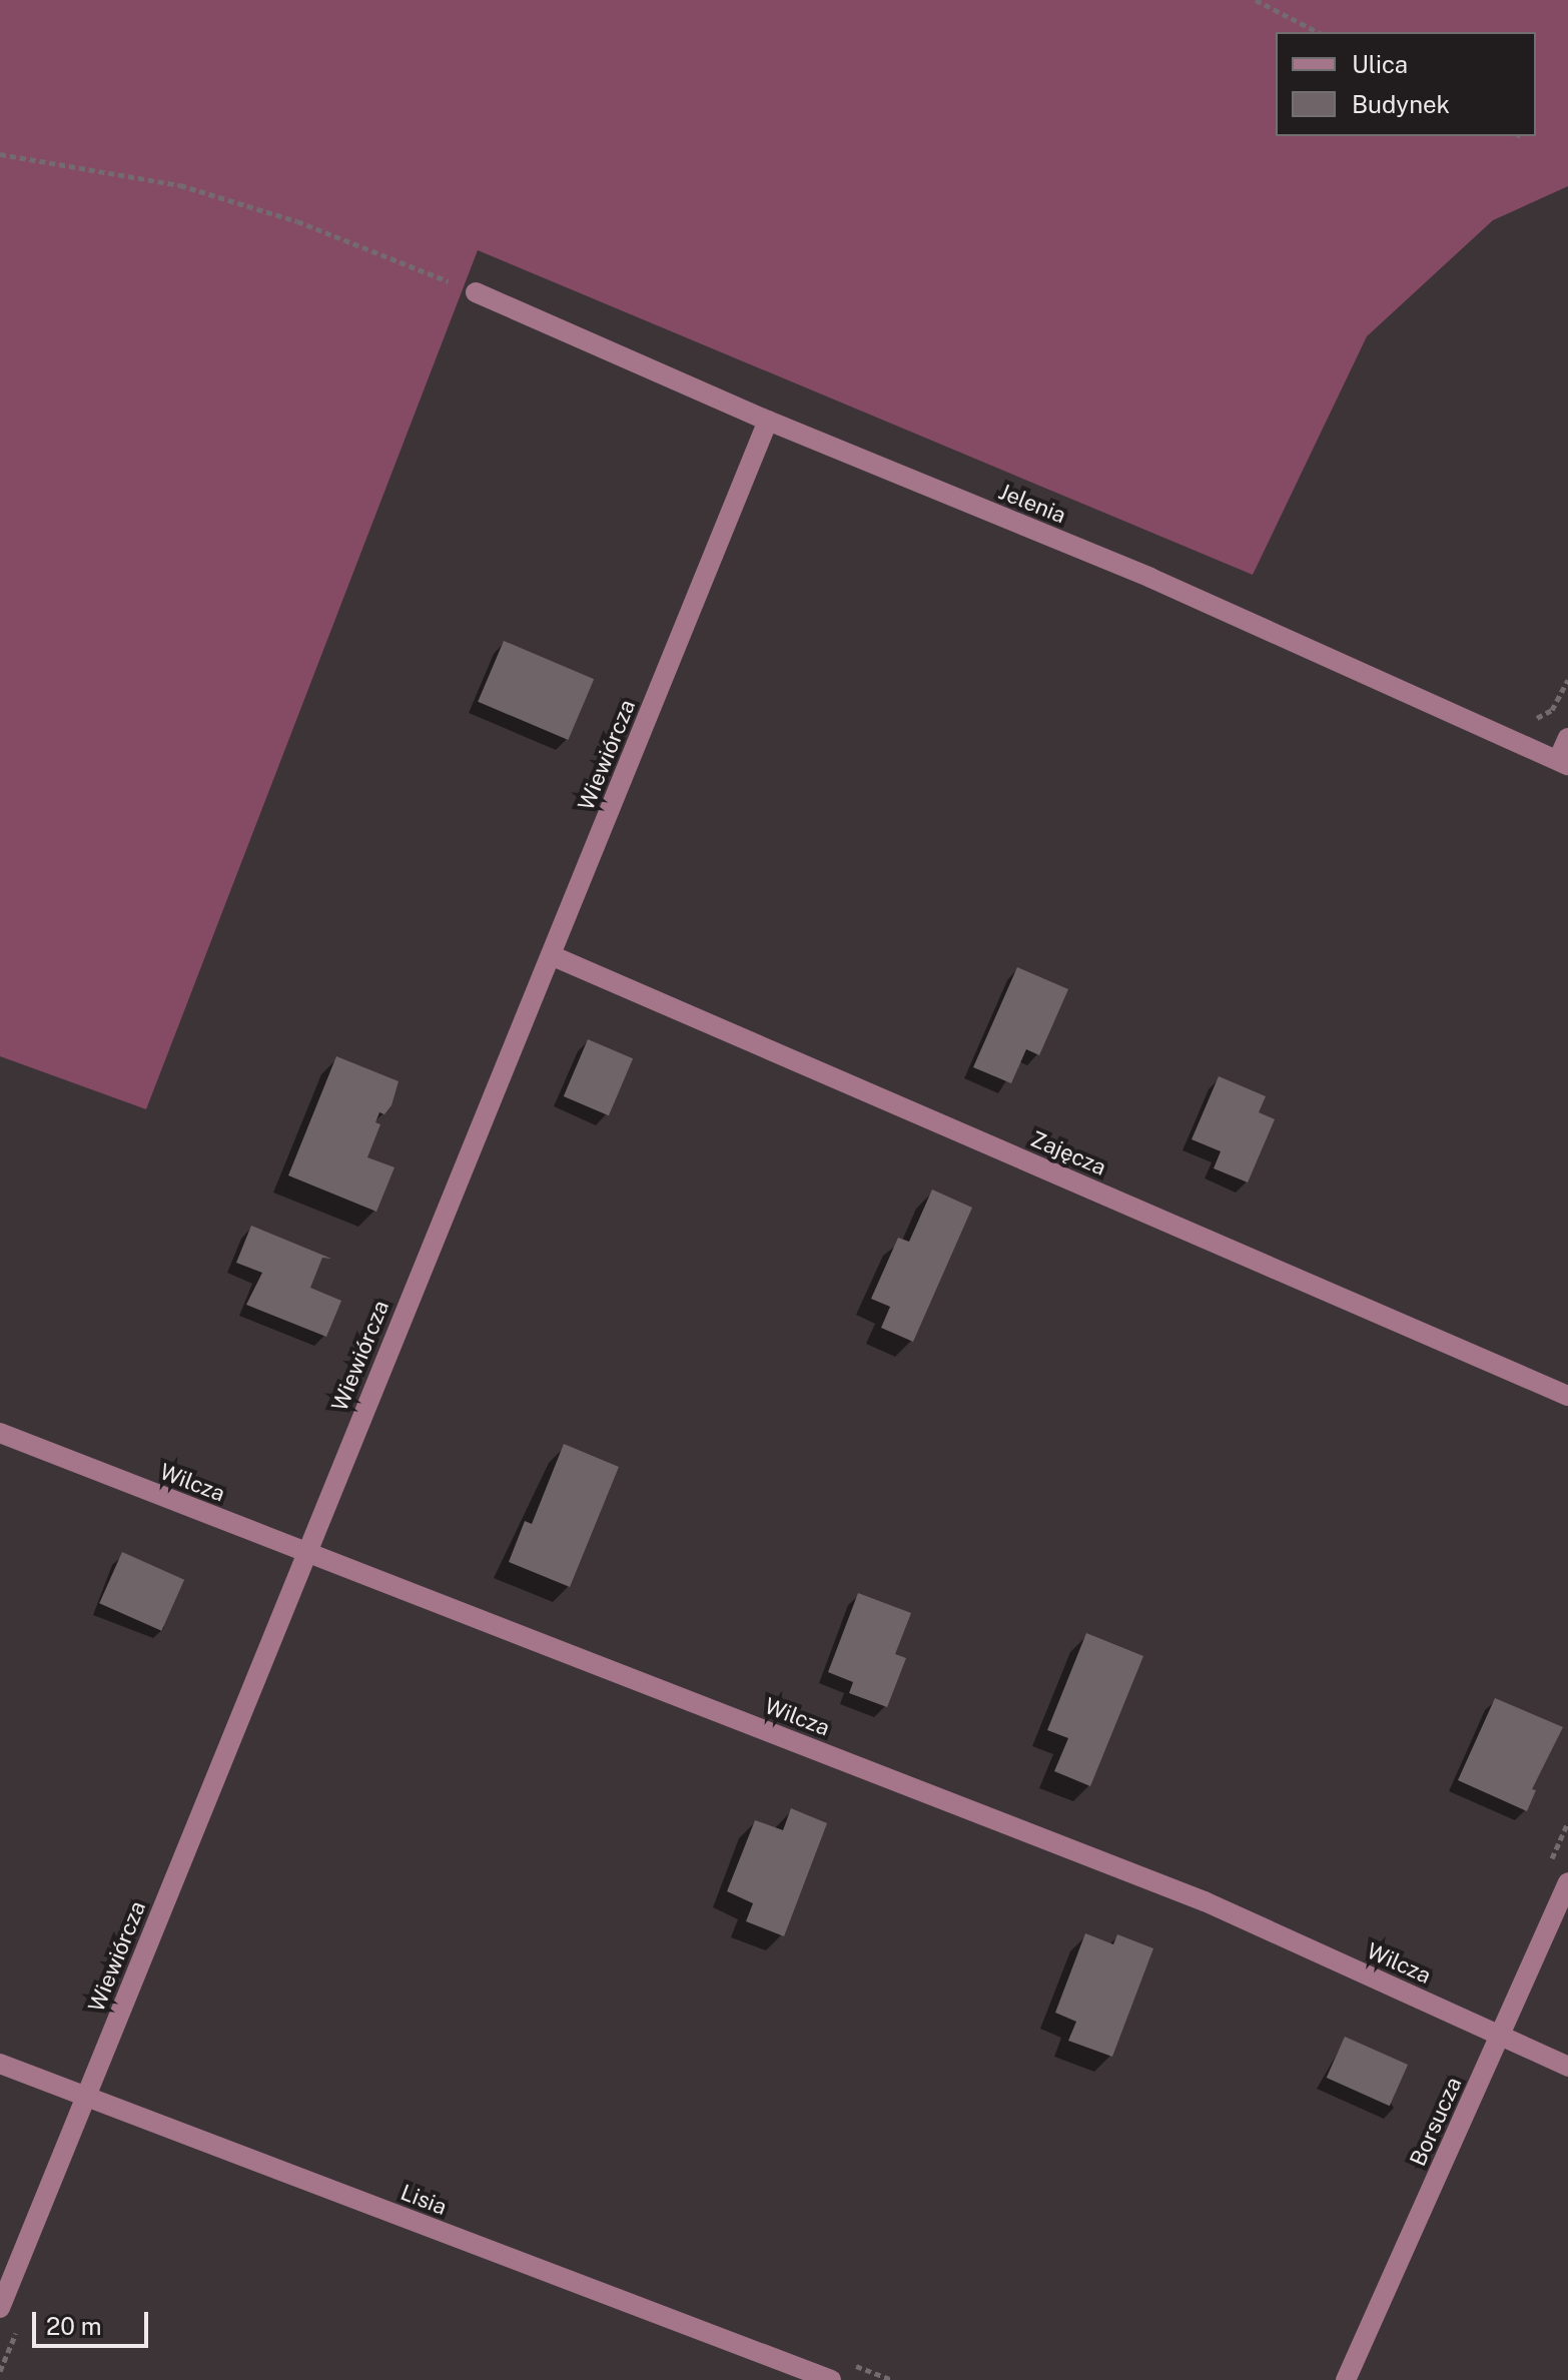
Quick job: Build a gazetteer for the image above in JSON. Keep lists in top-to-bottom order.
{
  "streets": {
    "street": [
      "Jelenia",
      "Wiewiórcza",
      "Zajęcza",
      "Wilcza",
      "Borsucza",
      "Lisia"
    ]
  },
  "crossings": [
    ["Jelenia", "Wiewiórcza"],
    ["Wiewiórcza", "Zajęcza"],
    ["Wiewiórcza", "Wilcza"],
    ["Wiewiórcza", "Lisia"],
    ["Wilcza", "Borsucza"]
  ],
  "legend": ["Ulica", "Budynek"],
  "scale_bar": "20 m"
}
